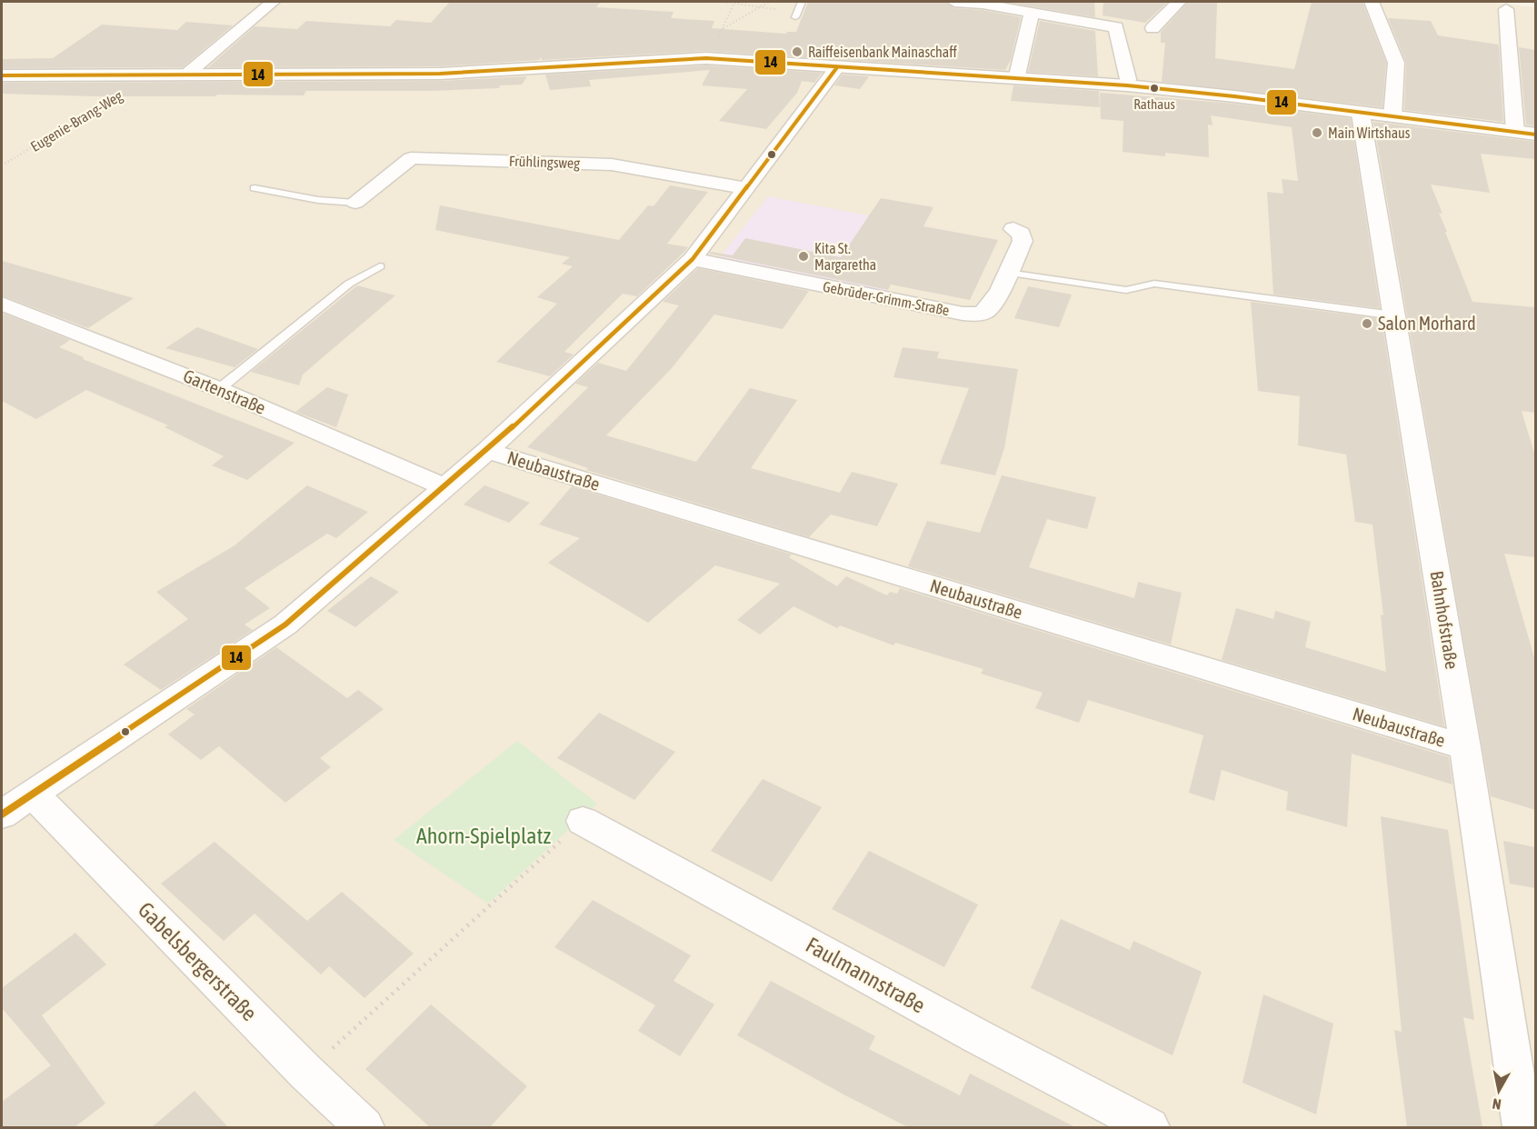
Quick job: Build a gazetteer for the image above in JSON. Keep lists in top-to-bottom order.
{
  "streets": {
    "street": [
      "Frühlingsweg",
      "Gebrüder-Grimm-Straße",
      "Gartenstraße",
      "Neubaustraße",
      "Bahnhofstraße",
      "Gabelsbergerstraße",
      "Faulmannstraße"
    ],
    "path": ["Eugenie-Brang-Weg"]
  },
  "crossings": [
    ["Neubaustraße", "Bahnhofstraße"]
  ],
  "parks": ["Ahorn-Spielplatz"],
  "places": [
    "Raiffeisenbank Mainaschaff",
    "Rathaus",
    "Main Wirtshaus",
    "Kita St. Margaretha",
    "Salon Morhard"
  ],
  "lines": ["transit line 14"],
  "north": "bottom"
}
